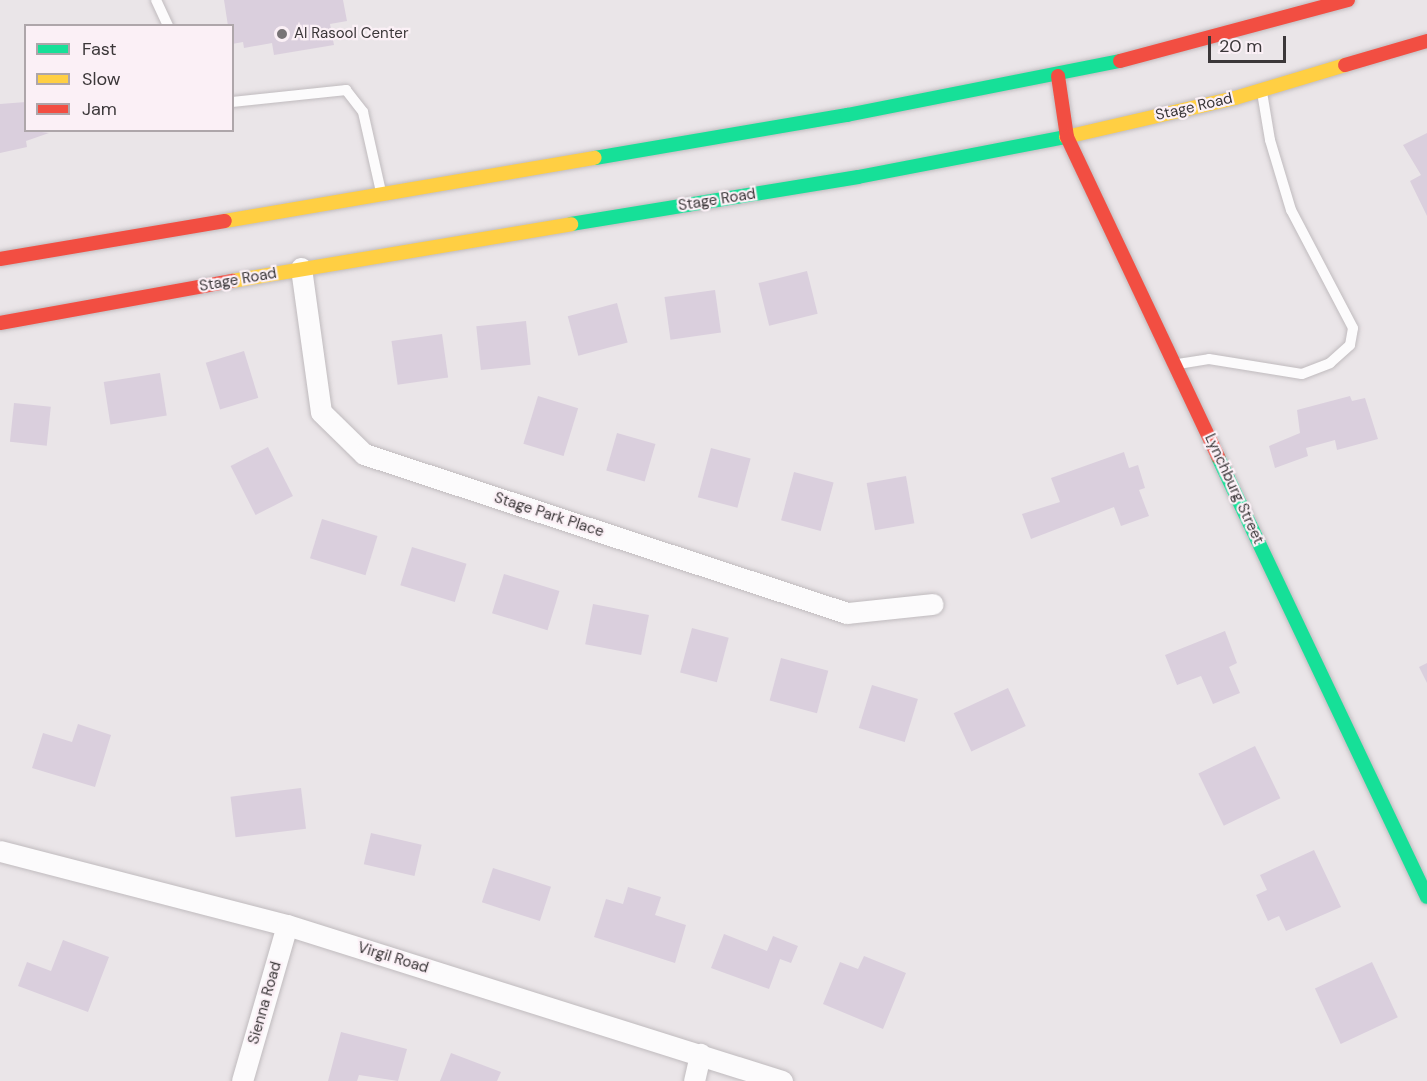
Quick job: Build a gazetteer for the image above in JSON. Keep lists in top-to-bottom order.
{
  "streets": {
    "main road": ["Stage Road", "Lynchburg Street"],
    "street": ["Stage Park Place", "Virgil Road", "Sienna Road"]
  },
  "crossings": [
    ["Stage Road", "Lynchburg Street"],
    ["Stage Road", "Stage Park Place"],
    ["Virgil Road", "Sienna Road"]
  ],
  "places": ["Al Rasool Center"],
  "legend": ["Fast", "Slow", "Jam"],
  "scale_bar": "20 m"
}
